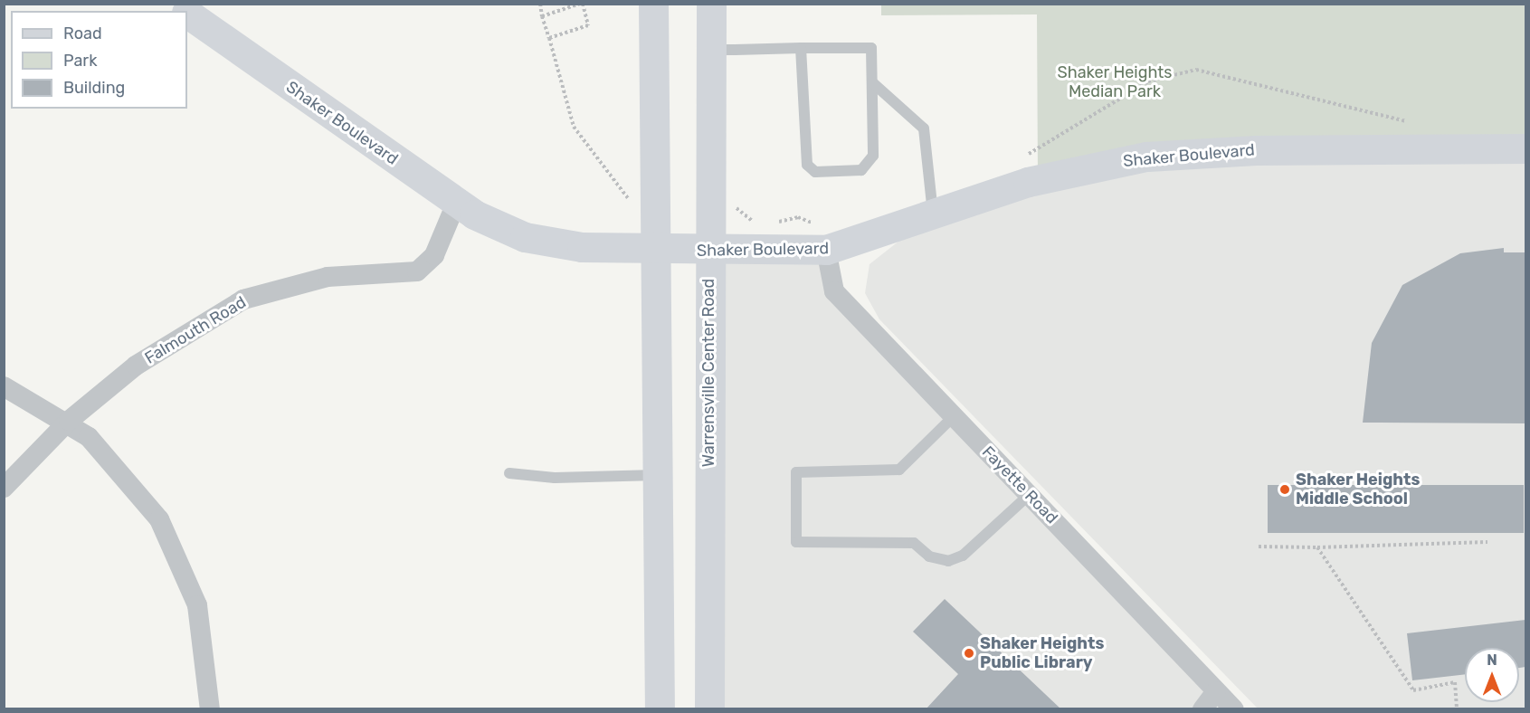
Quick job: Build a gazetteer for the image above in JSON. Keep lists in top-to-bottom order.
{
  "streets": {
    "main road": ["Shaker Boulevard", "Warrensville Center Road"],
    "street": ["Falmouth Road", "Fayette Road"]
  },
  "crossings": [
    ["Shaker Boulevard", "Falmouth Road"],
    ["Shaker Boulevard", "Warrensville Center Road"],
    ["Shaker Boulevard", "Fayette Road"]
  ],
  "parks": ["Shaker Heights Median Park"],
  "places": ["Shaker Heights Middle School", "Shaker Heights Public Library"],
  "legend": ["Road", "Park", "Building"],
  "north": "top"
}
